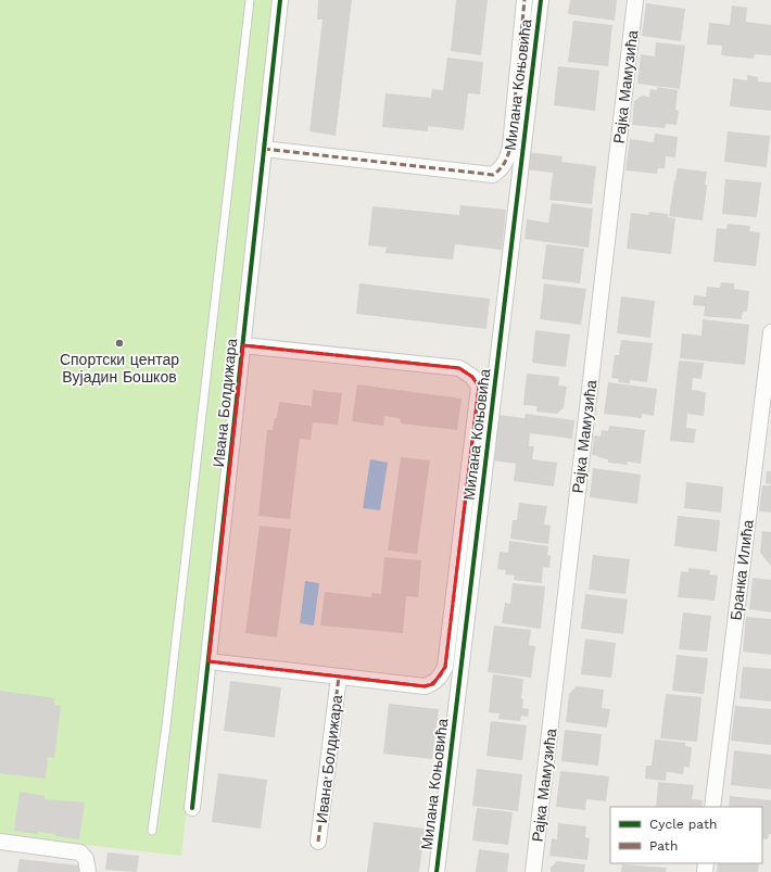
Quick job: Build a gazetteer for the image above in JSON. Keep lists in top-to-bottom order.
{
  "streets": {
    "street": [
      "Милана Коњовића",
      "Рајка Мамузића",
      "Ивана Болдижара",
      "Бранка Илића"
    ]
  },
  "places": ["Спортски центар Вујадин Бошков"],
  "legend": ["Cycle path", "Path"]
}
